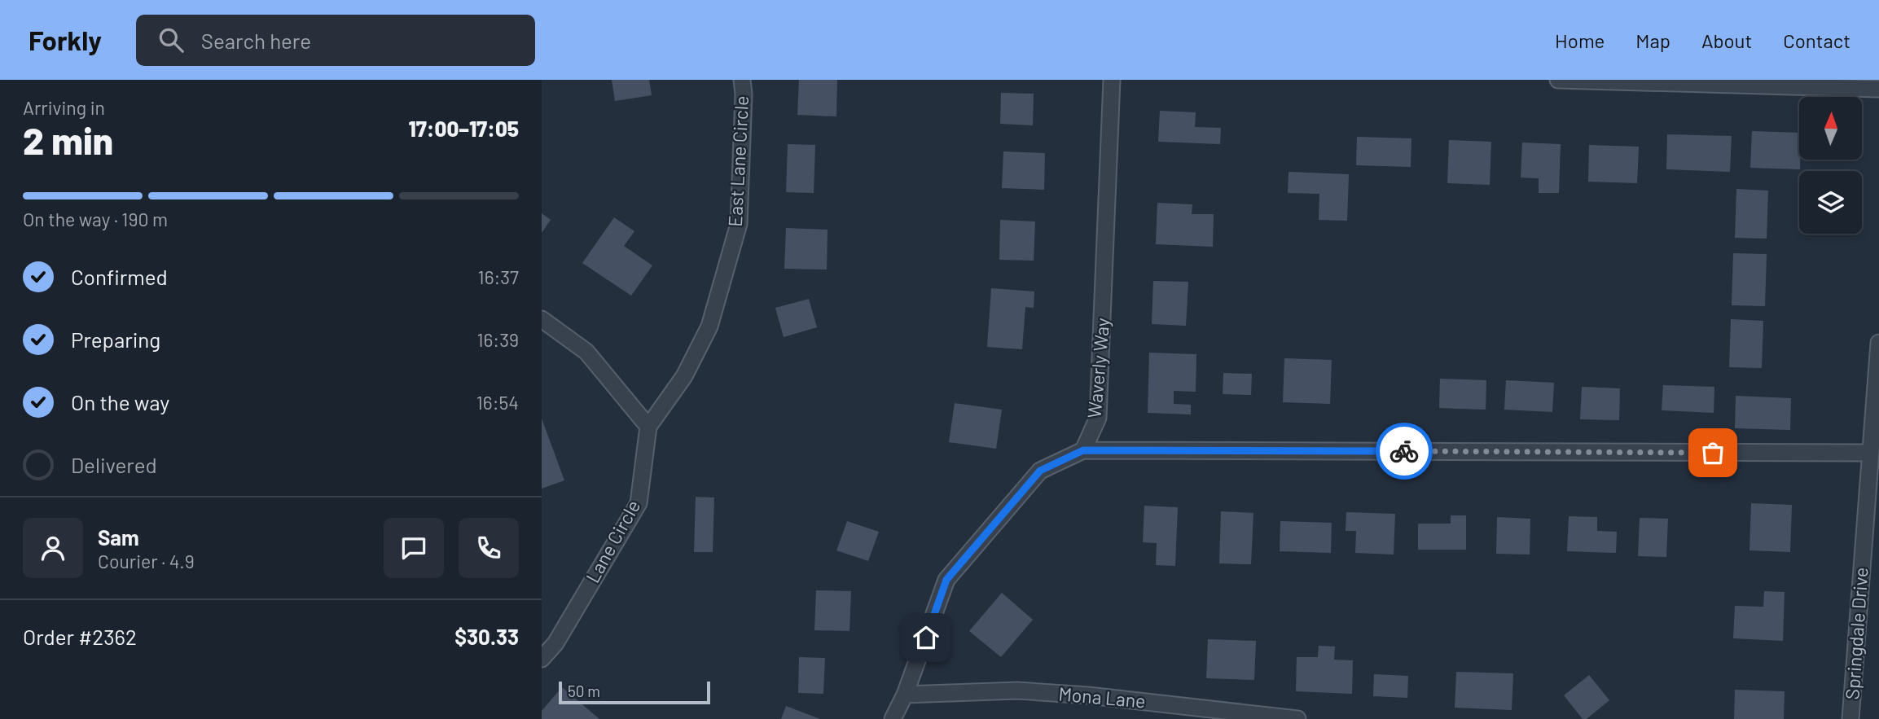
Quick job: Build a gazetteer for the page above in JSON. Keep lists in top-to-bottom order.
{
  "streets": {
    "street": [
      "East Lane Circle",
      "Waverly Way",
      "Lane Circle",
      "Springdale Drive",
      "Mona Lane"
    ]
  },
  "crossings": [
    ["East Lane Circle", "Lane Circle"]
  ],
  "scale_bar": "50 m",
  "north": "top",
  "page": {
    "header": "Forkly",
    "search": "Search here",
    "nav": [
      "Home",
      "Map",
      "About",
      "Contact"
    ],
    "heading": ["2 min", "Arriving in", "17:00–17:05"],
    "panel": [
      "Sam",
      "Courier · 4.9",
      "Order #2362",
      "$30.33"
    ],
    "bar": "On the way · 190 m",
    "list": [
      ["Confirmed", "16:37"],
      ["Preparing", "16:39"],
      ["On the way", "16:54"],
      "Delivered"
    ],
    "scale": "50 m"
  }
}
